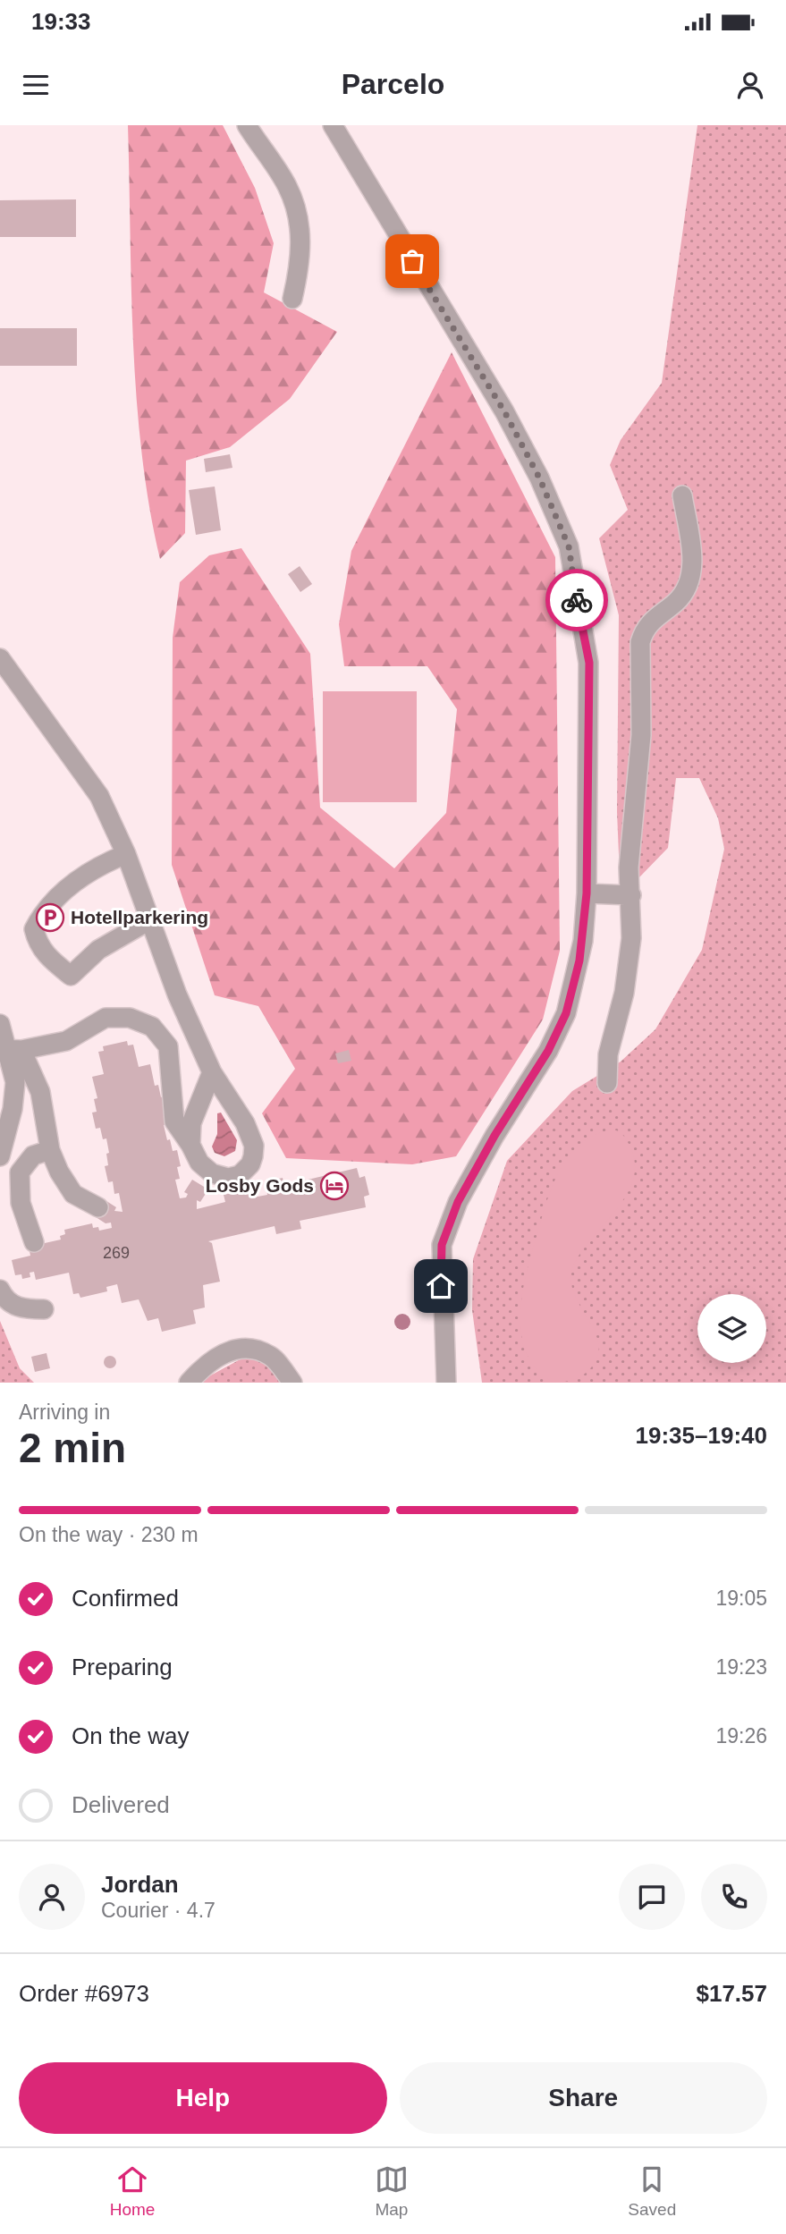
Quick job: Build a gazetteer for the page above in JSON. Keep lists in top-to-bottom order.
{
  "places": {
    "parking": ["Hotellparkering"],
    "hotel": ["Losby Gods"]
  },
  "house_numbers": ["269"],
  "page": {
    "status": "19:33",
    "header": "Parcelo",
    "heading": ["2 min", "Arriving in", "19:35–19:40"],
    "panel": [
      "Jordan",
      "Courier · 4.7",
      "Order #6973",
      "$17.57"
    ],
    "bar": "On the way · 230 m",
    "list": [
      ["Confirmed", "19:05"],
      ["Preparing", "19:23"],
      ["On the way", "19:26"],
      "Delivered"
    ],
    "buttons": ["Help", "Share"],
    "tabs": ["Home", "Map", "Saved"]
  }
}
